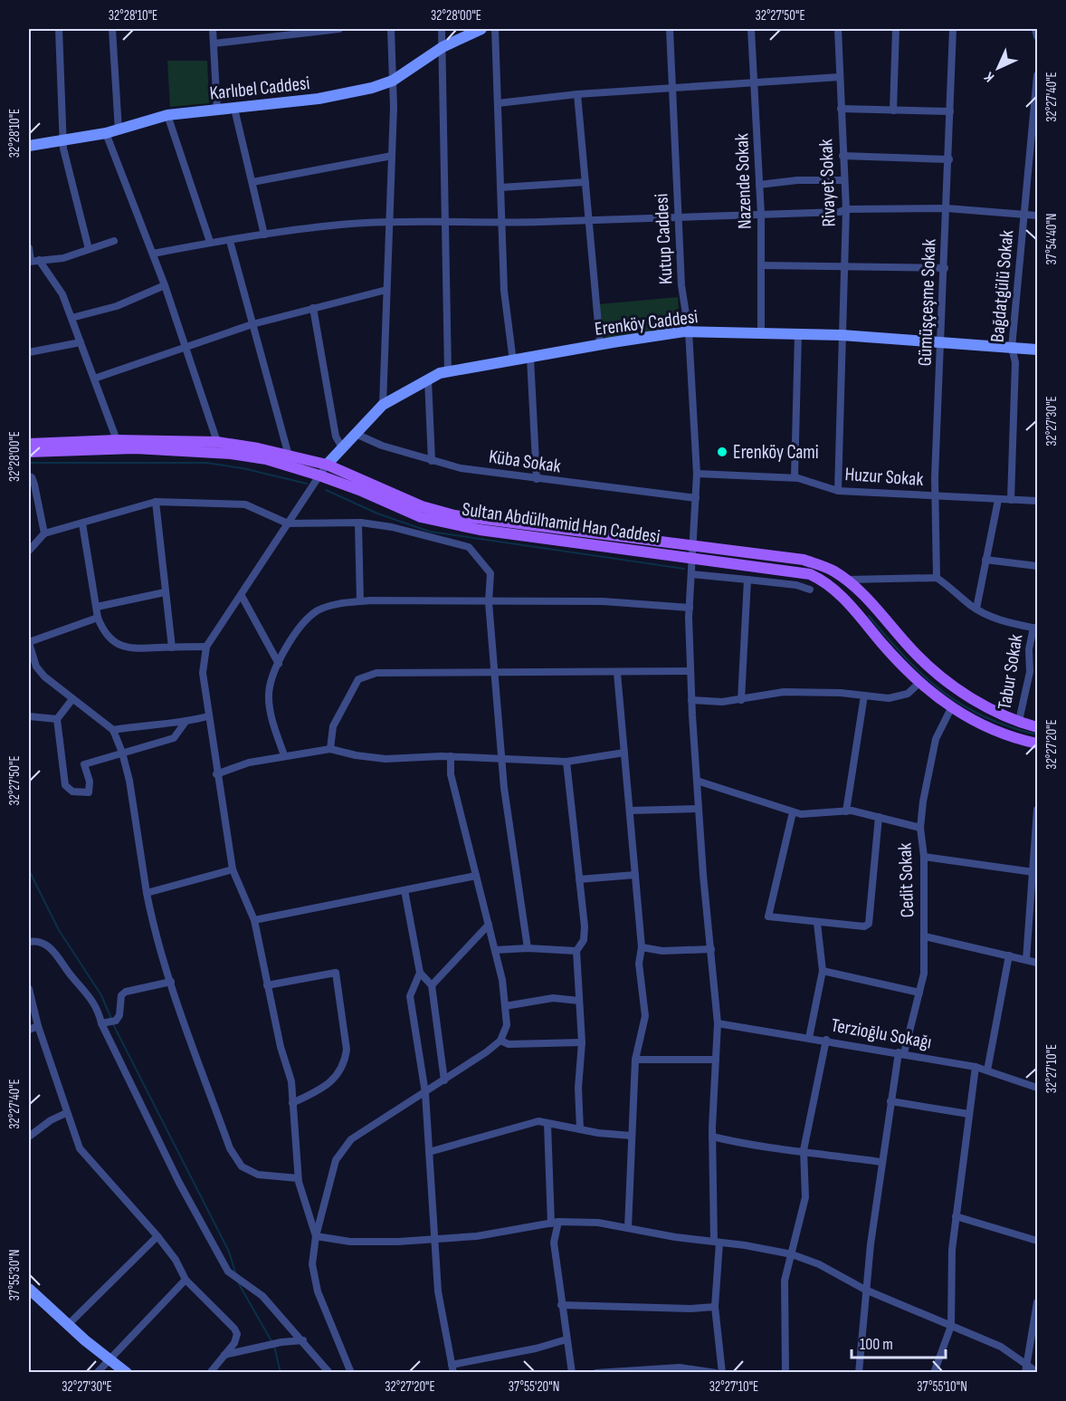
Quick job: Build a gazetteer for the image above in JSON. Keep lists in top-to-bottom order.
{
  "streets": {
    "main road": ["Sultan Abdülhamid Han Caddesi"],
    "street": [
      "Karlıbel Caddesi",
      "Nazende Sokak",
      "Rivayet Sokak",
      "Kutup Caddesi",
      "Bağdatgülü Sokak",
      "Gümüşçeşme Sokak",
      "Erenköy Caddesi",
      "Küba Sokak",
      "Huzur Sokak",
      "Tabur Sokak",
      "Cedit Sokak",
      "Terzioğlu Sokağı"
    ]
  },
  "crossings": [
    ["Nazende Sokak", "Erenköy Caddesi"],
    ["Rivayet Sokak", "Erenköy Caddesi"],
    ["Rivayet Sokak", "Huzur Sokak"],
    ["Kutup Caddesi", "Erenköy Caddesi"],
    ["Kutup Caddesi", "Küba Sokak"],
    ["Kutup Caddesi", "Huzur Sokak"],
    ["Kutup Caddesi", "Sultan Abdülhamid Han Caddesi"],
    ["Kutup Caddesi", "Terzioğlu Sokağı"],
    ["Bağdatgülü Sokak", "Erenköy Caddesi"],
    ["Bağdatgülü Sokak", "Huzur Sokak"],
    ["Gümüşçeşme Sokak", "Erenköy Caddesi"],
    ["Gümüşçeşme Sokak", "Huzur Sokak"],
    ["Erenköy Caddesi", "Küba Sokak"],
    ["Erenköy Caddesi", "Sultan Abdülhamid Han Caddesi"],
    ["Sultan Abdülhamid Han Caddesi", "Tabur Sokak"],
    ["Sultan Abdülhamid Han Caddesi", "Cedit Sokak"],
    ["Cedit Sokak", "Terzioğlu Sokağı"]
  ],
  "places": ["Erenköy Cami"],
  "scale_bar": "100 m",
  "north": "bottom left",
  "coordinates": [
    "32°28'10\"E",
    "32°28'00\"E",
    "32°27'50\"E",
    "32°27'40\"E",
    "37°54'40\"N",
    "32°27'30\"E",
    "32°27'20\"E",
    "32°27'10\"E",
    "37°55'30\"N",
    "37°55'20\"N",
    "37°55'10\"N"
  ]
}
